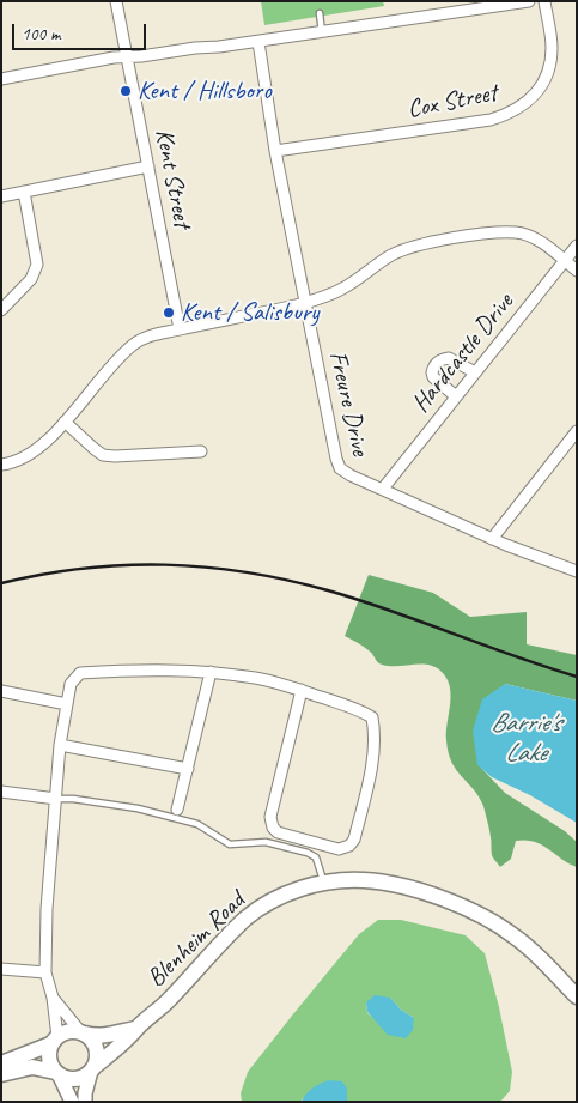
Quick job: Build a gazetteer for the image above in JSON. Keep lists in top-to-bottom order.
{
  "streets": {
    "main road": ["Blenheim Road"],
    "street": [
      "Cox Street",
      "Kent Street",
      "Hardcastle Drive",
      "Freure Drive"
    ]
  },
  "crossings": [
    ["Cox Street", "Freure Drive"],
    ["Hardcastle Drive", "Freure Drive"]
  ],
  "water": ["Barrie's Lake"],
  "places": ["Kent / Hillsboro", "Kent / Salisbury"],
  "scale_bar": "100 m"
}
